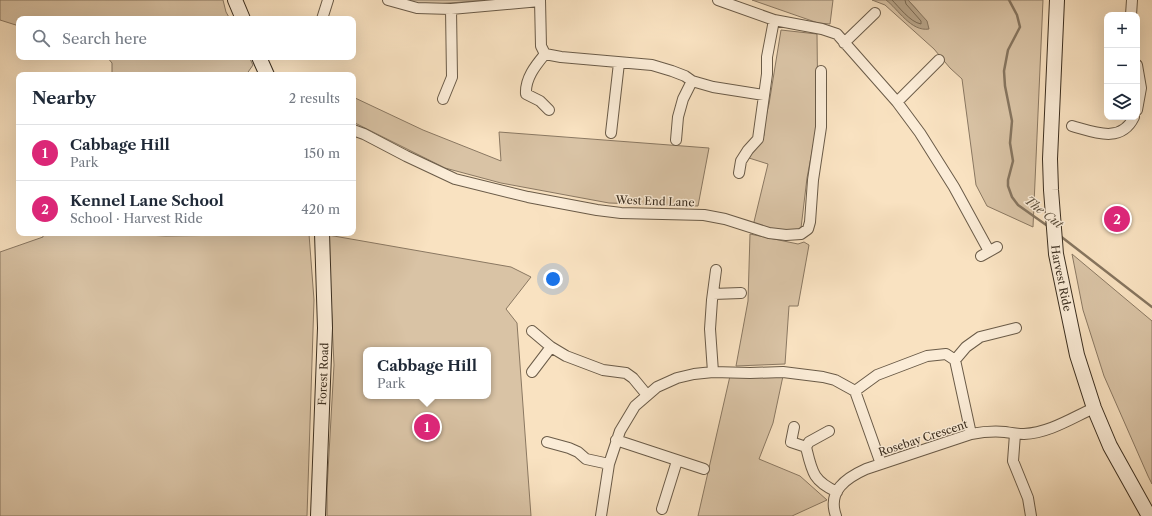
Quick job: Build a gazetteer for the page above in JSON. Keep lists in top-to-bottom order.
{
  "streets": {
    "street": [
      "West End Lane",
      "Harvest Ride",
      "Forest Road",
      "Rosebay Crescent"
    ]
  },
  "crossings": [
    ["Harvest Ride", "Rosebay Crescent"]
  ],
  "water": ["The Cut"],
  "page": {
    "map_buttons": ["+", "−"],
    "search": "Search here",
    "heading": ["Nearby", "2 results"],
    "list": [
      {
        "mark": "1",
        "name": "Cabbage Hill",
        "note": "Park",
        "value": "150 m"
      },
      {
        "mark": "2",
        "name": "Kennel Lane School",
        "note": "School · Harvest Ride",
        "value": "420 m"
      }
    ],
    "pins": ["2", "1"],
    "popup": ["Cabbage Hill", "Park"]
  }
}
